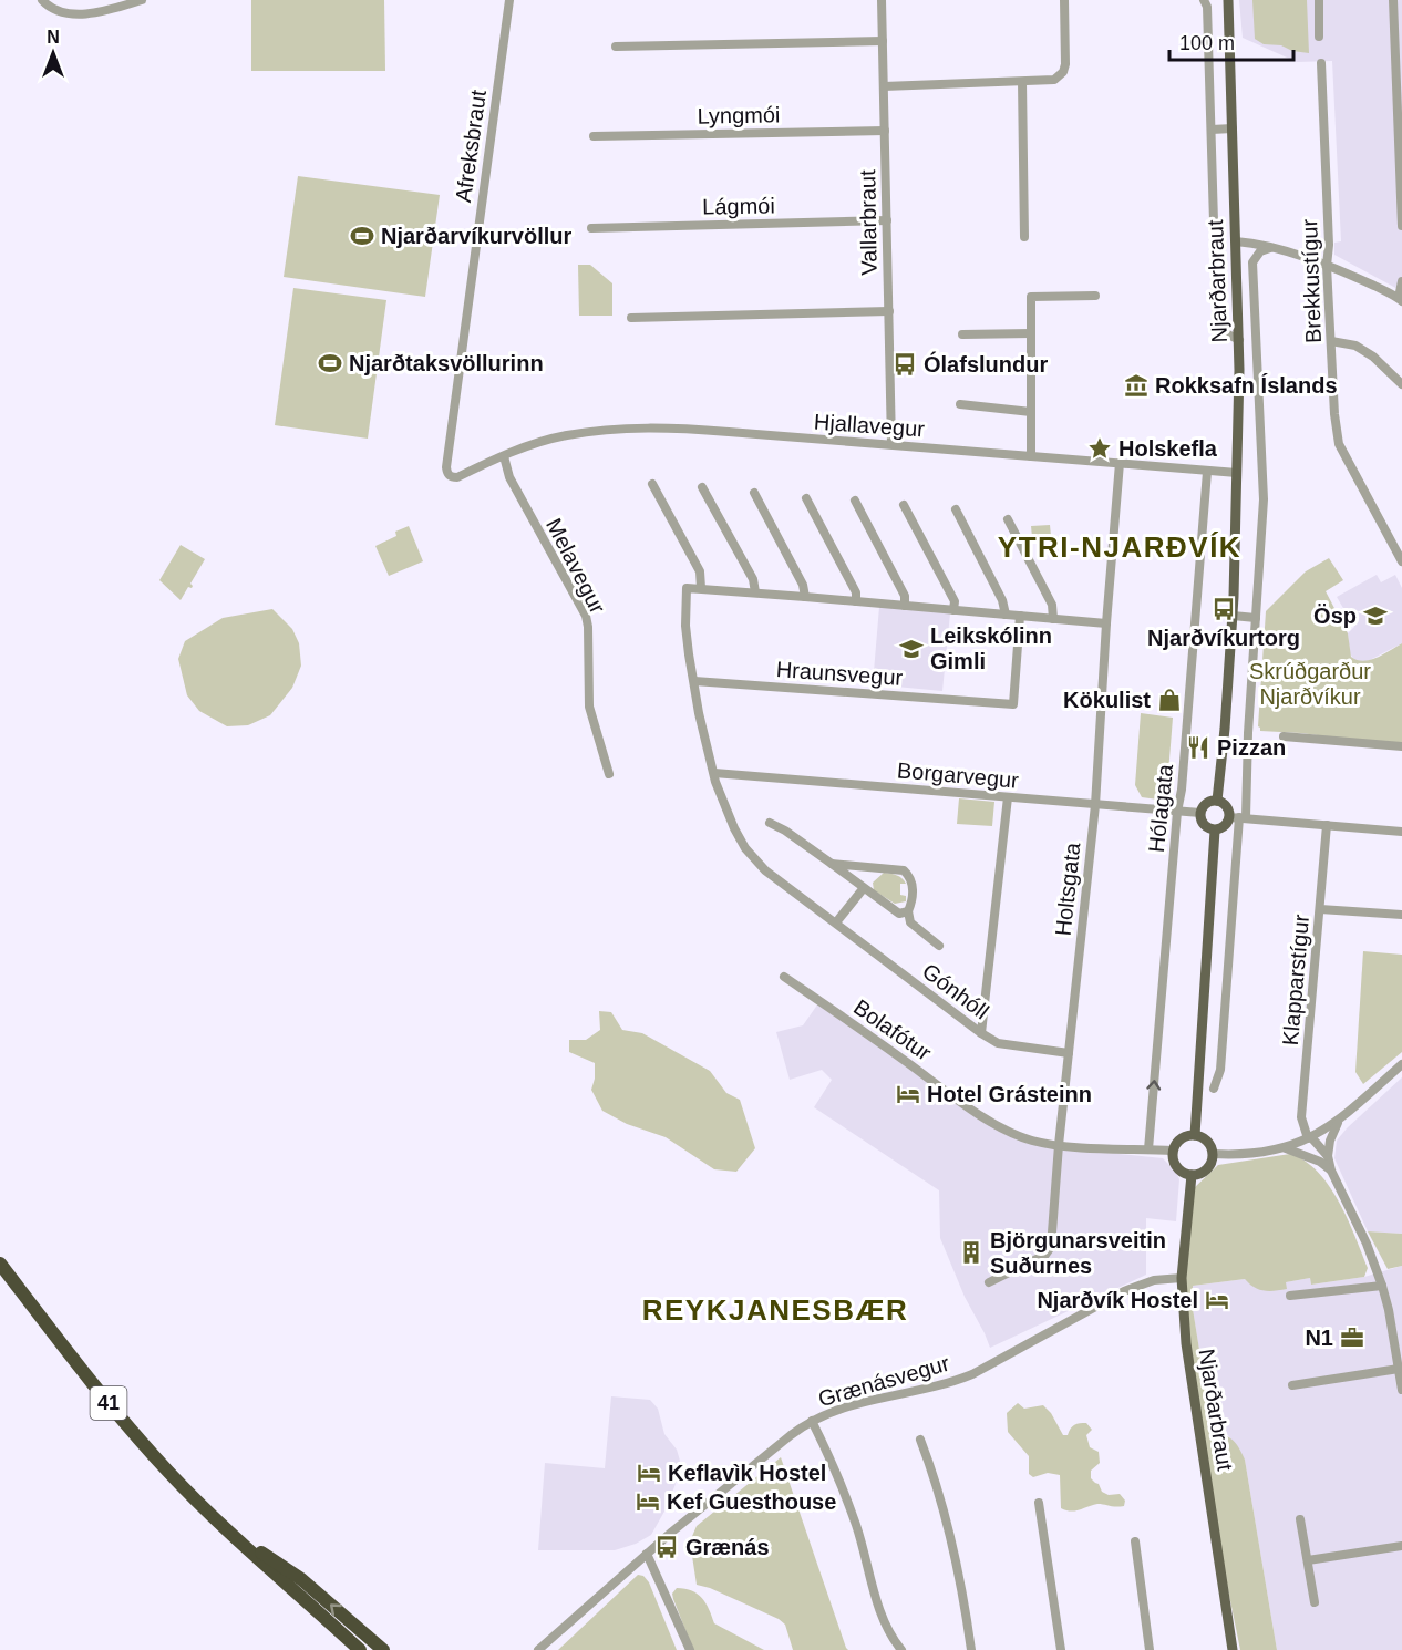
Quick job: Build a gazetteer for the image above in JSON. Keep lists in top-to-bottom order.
{
  "streets": {
    "highway": ["41"],
    "main road": ["Njarðarbraut"],
    "street": [
      "Lyngmói",
      "Afreksbraut",
      "Lágmói",
      "Vallarbraut",
      "Brekkustígur",
      "Hjallavegur",
      "Melavegur",
      "Hraunsvegur",
      "Borgarvegur",
      "Hólagata",
      "Holtsgata",
      "Klapparstígur",
      "Gónhóll",
      "Bolafótur",
      "Grænásvegur"
    ]
  },
  "crossings": [
    ["Lyngmói", "Vallarbraut"],
    ["Afreksbraut", "Hjallavegur"],
    ["Afreksbraut", "Melavegur"],
    ["Lágmói", "Vallarbraut"],
    ["Vallarbraut", "Hjallavegur"],
    ["Njarðarbraut", "Hjallavegur"],
    ["Njarðarbraut", "Bolafótur"],
    ["Njarðarbraut", "Grænásvegur"],
    ["Hjallavegur", "Melavegur"],
    ["Hjallavegur", "Hólagata"],
    ["Hjallavegur", "Holtsgata"],
    ["Hraunsvegur", "Gónhóll"],
    ["Borgarvegur", "Hólagata"],
    ["Borgarvegur", "Holtsgata"],
    ["Borgarvegur", "Gónhóll"],
    ["Hólagata", "Bolafótur"],
    ["Holtsgata", "Gónhóll"],
    ["Holtsgata", "Bolafótur"]
  ],
  "districts": ["YTRI-NJARÐVÍK", "REYKJANESBÆR"],
  "parks": ["Skrúðgarður Njarðvíkur"],
  "places": {
    "sports": ["Njarðarvíkurvöllur", "Njarðtaksvöllurinn"],
    "bus stop": ["Ólafslundur", "Njarðvíkurtorg", "Grænás"],
    "museum": ["Rokksafn Íslands"],
    "place": ["Holskefla"],
    "school or university": ["Ösp", "Leikskólinn Gimli"],
    "shop": ["Kökulist"],
    "restaurant": ["Pizzan"],
    "hotel": [
      "Hotel Grásteinn",
      "Njarðvík Hostel",
      "Keflavìk Hostel",
      "Kef Guesthouse"
    ],
    "building": ["Björgunarsveitin Suðurnes"],
    "office": ["N1"]
  },
  "scale_bar": "100 m",
  "north": "top"
}
